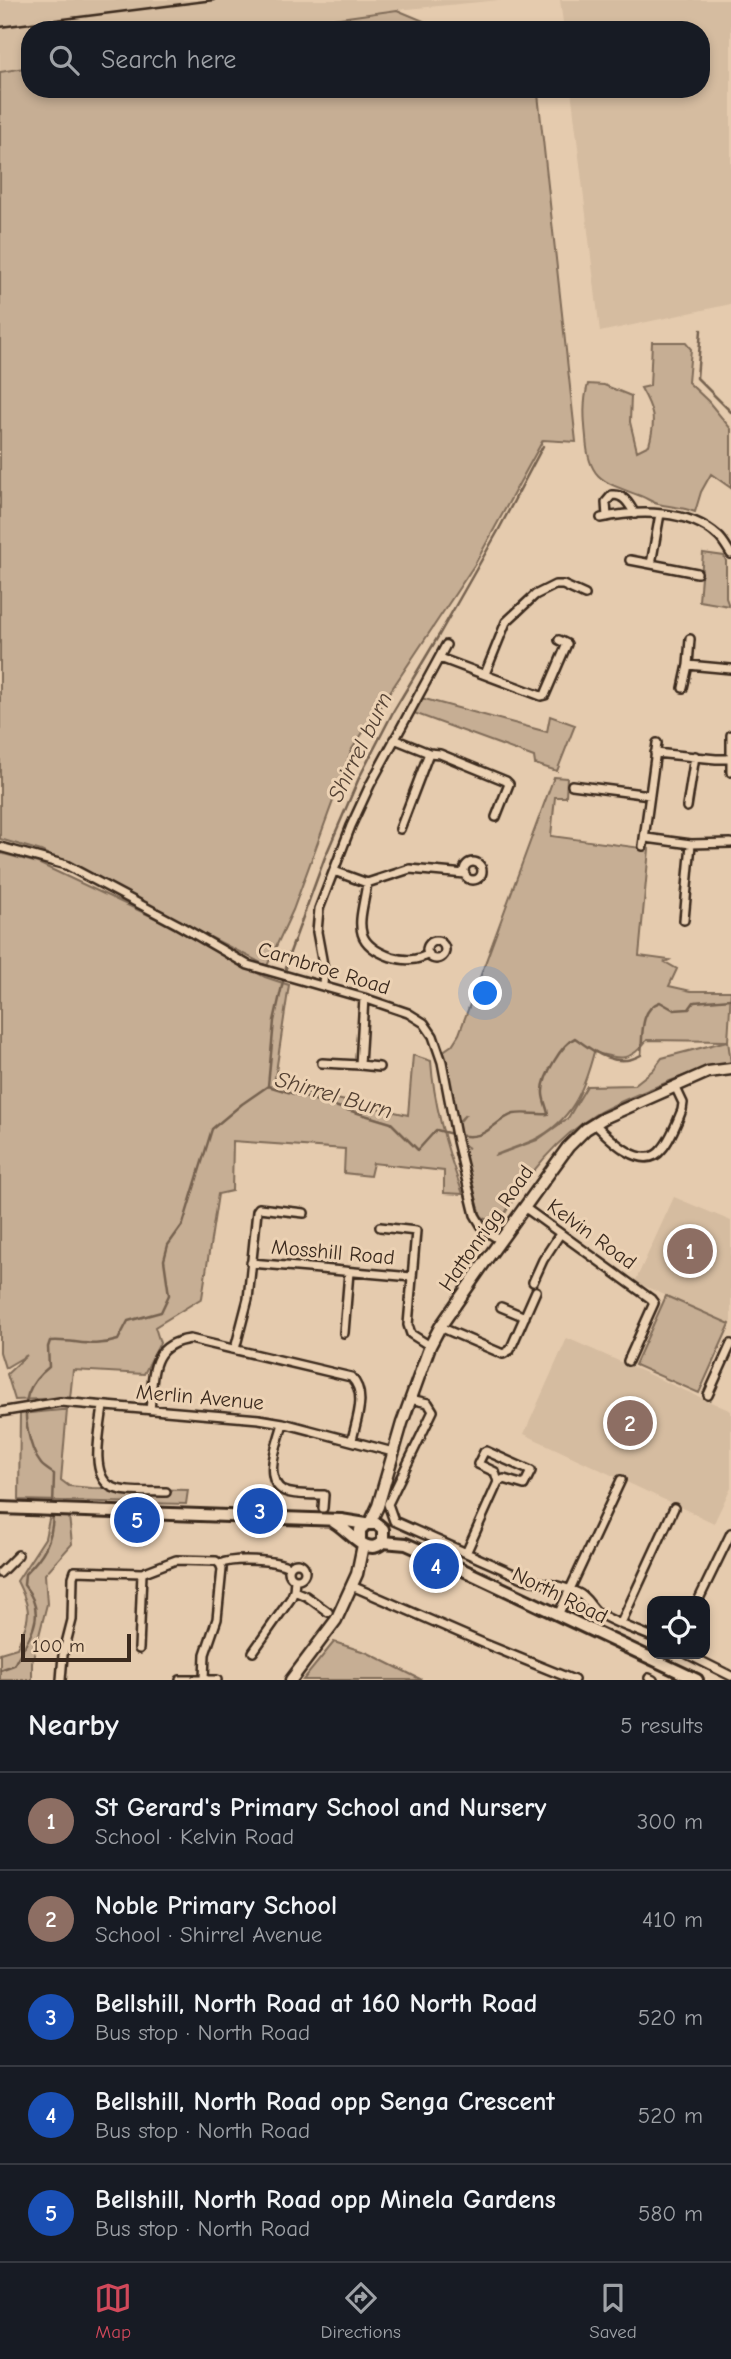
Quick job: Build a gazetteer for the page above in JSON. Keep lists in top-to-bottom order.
{
  "streets": {
    "main road": ["North Road"],
    "street": [
      "Carnbroe Road",
      "Hattonrigg Road",
      "Kelvin Road",
      "Mosshill Road",
      "Merlin Avenue"
    ]
  },
  "crossings": [
    ["Carnbroe Road", "Hattonrigg Road"],
    ["Hattonrigg Road", "Kelvin Road"],
    ["Hattonrigg Road", "Merlin Avenue"],
    ["Hattonrigg Road", "North Road"]
  ],
  "water": ["Shirrel burn", "Shirrel Burn"],
  "scale_bar": "100 m",
  "page": {
    "search": "Search here",
    "pins": [
      "1",
      "2",
      "3",
      "5",
      "4"
    ],
    "scale": "100 m",
    "heading": ["Nearby", "5 results"],
    "list": [
      {
        "mark": "1",
        "name": "St Gerard's Primary School and Nursery",
        "note": "School · Kelvin Road",
        "value": "300 m"
      },
      {
        "mark": "2",
        "name": "Noble Primary School",
        "note": "School · Shirrel Avenue",
        "value": "410 m"
      },
      {
        "mark": "3",
        "name": "Bellshill, North Road at 160 North Road",
        "note": "Bus stop · North Road",
        "value": "520 m"
      },
      {
        "mark": "4",
        "name": "Bellshill, North Road opp Senga Crescent",
        "note": "Bus stop · North Road",
        "value": "520 m"
      },
      {
        "mark": "5",
        "name": "Bellshill, North Road opp Minela Gardens",
        "note": "Bus stop · North Road",
        "value": "580 m"
      }
    ],
    "nav": ["Map", "Directions", "Saved"]
  }
}
